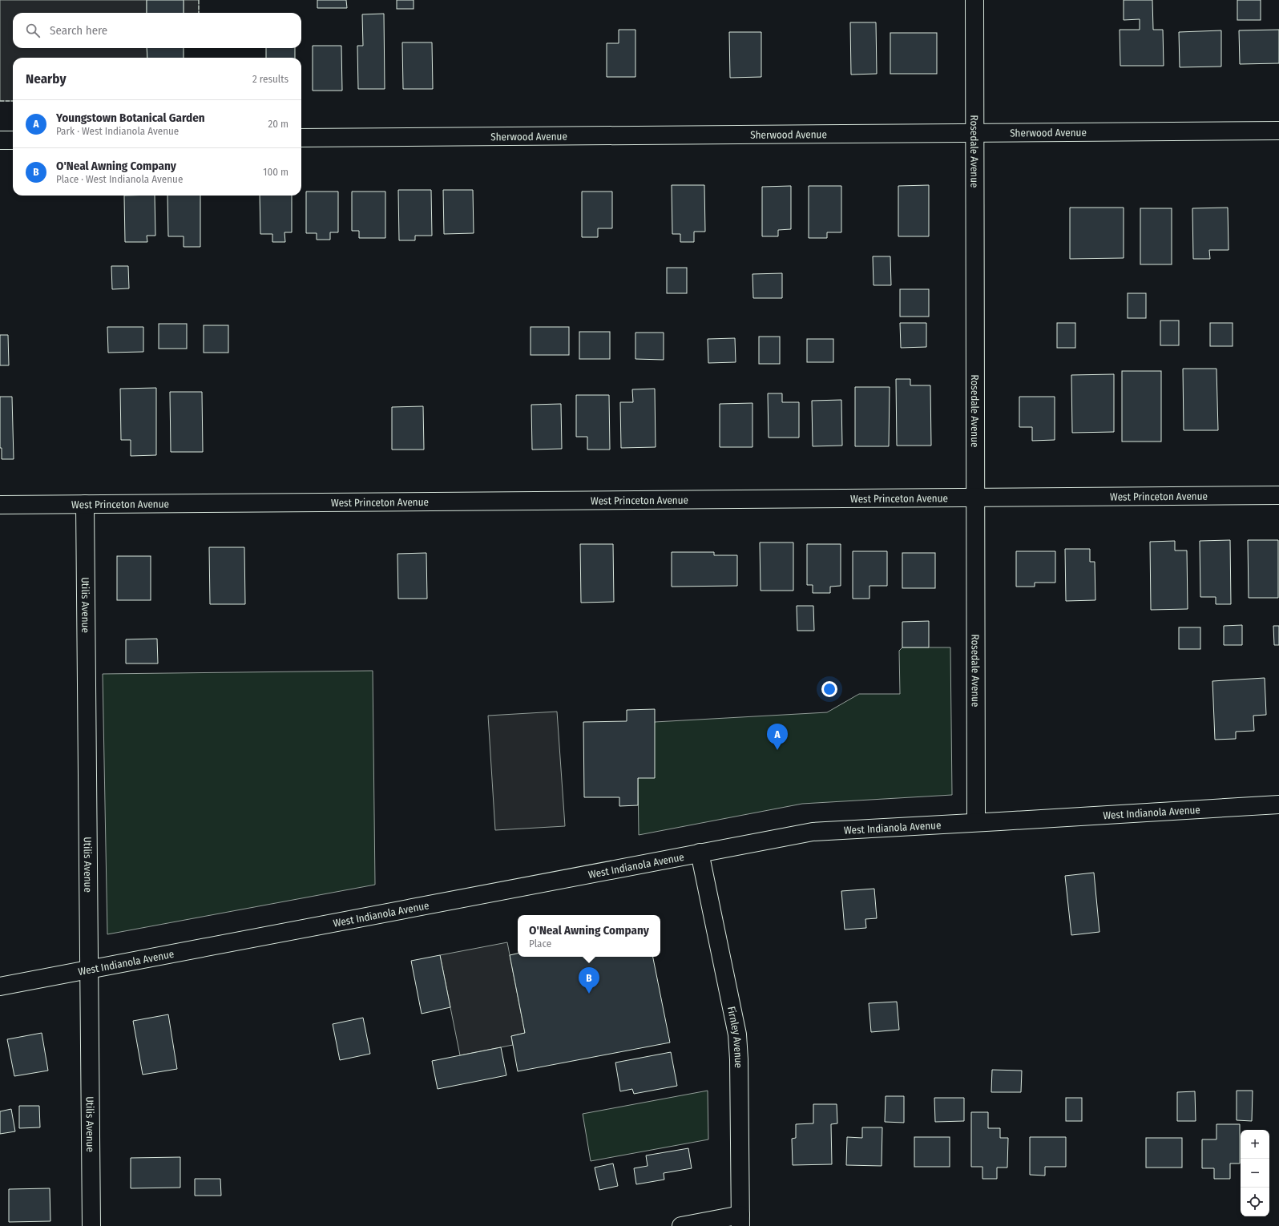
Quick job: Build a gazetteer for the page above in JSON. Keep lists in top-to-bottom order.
{
  "streets": {
    "street": [
      "Sherwood Avenue",
      "Rosedale Avenue",
      "West Princeton Avenue",
      "Utilis Avenue",
      "West Indianola Avenue",
      "Firnley Avenue"
    ]
  },
  "crossings": [
    ["Sherwood Avenue", "Rosedale Avenue"],
    ["Rosedale Avenue", "West Princeton Avenue"],
    ["Rosedale Avenue", "West Indianola Avenue"],
    ["West Princeton Avenue", "Utilis Avenue"],
    ["Utilis Avenue", "West Indianola Avenue"],
    ["West Indianola Avenue", "Firnley Avenue"]
  ],
  "page": {
    "search": "Search here",
    "heading": ["Nearby", "2 results"],
    "list": [
      {
        "mark": "A",
        "name": "Youngstown Botanical Garden",
        "note": "Park · West Indianola Avenue",
        "value": "20 m"
      },
      {
        "mark": "B",
        "name": "O'Neal Awning Company",
        "note": "Place · West Indianola Avenue",
        "value": "100 m"
      }
    ],
    "pins": ["A", "B"],
    "popup": ["O'Neal Awning Company", "Place"],
    "map_buttons": ["+", "−"]
  }
}
